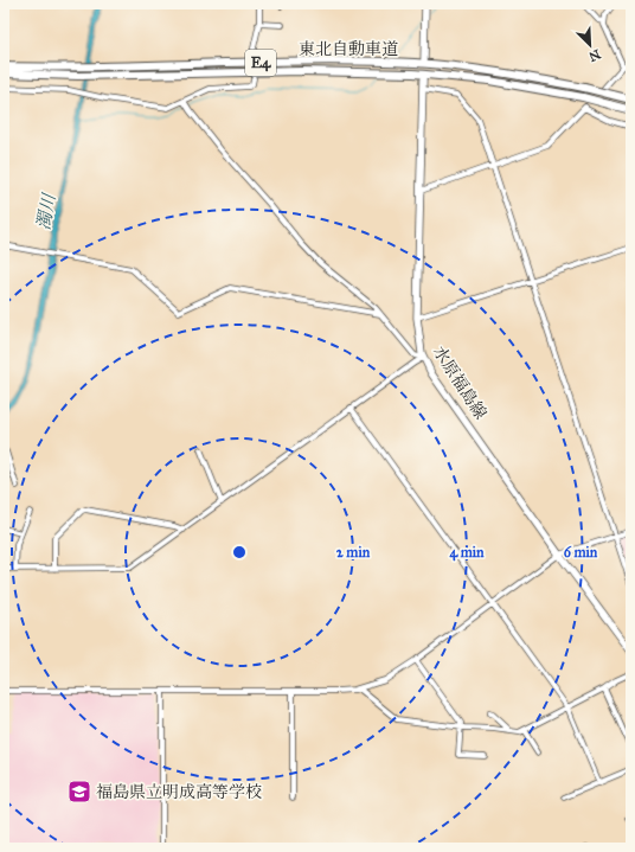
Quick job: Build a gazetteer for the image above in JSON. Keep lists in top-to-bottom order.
{
  "streets": {
    "highway": ["東北自動車道", "E4"],
    "main road": ["水原福島線"]
  },
  "water": ["濁川"],
  "places": {
    "school or university": ["福島県立明成高等学校"]
  },
  "north": "bottom right",
  "rings": ["2 min", "4 min", "6 min"]
}
